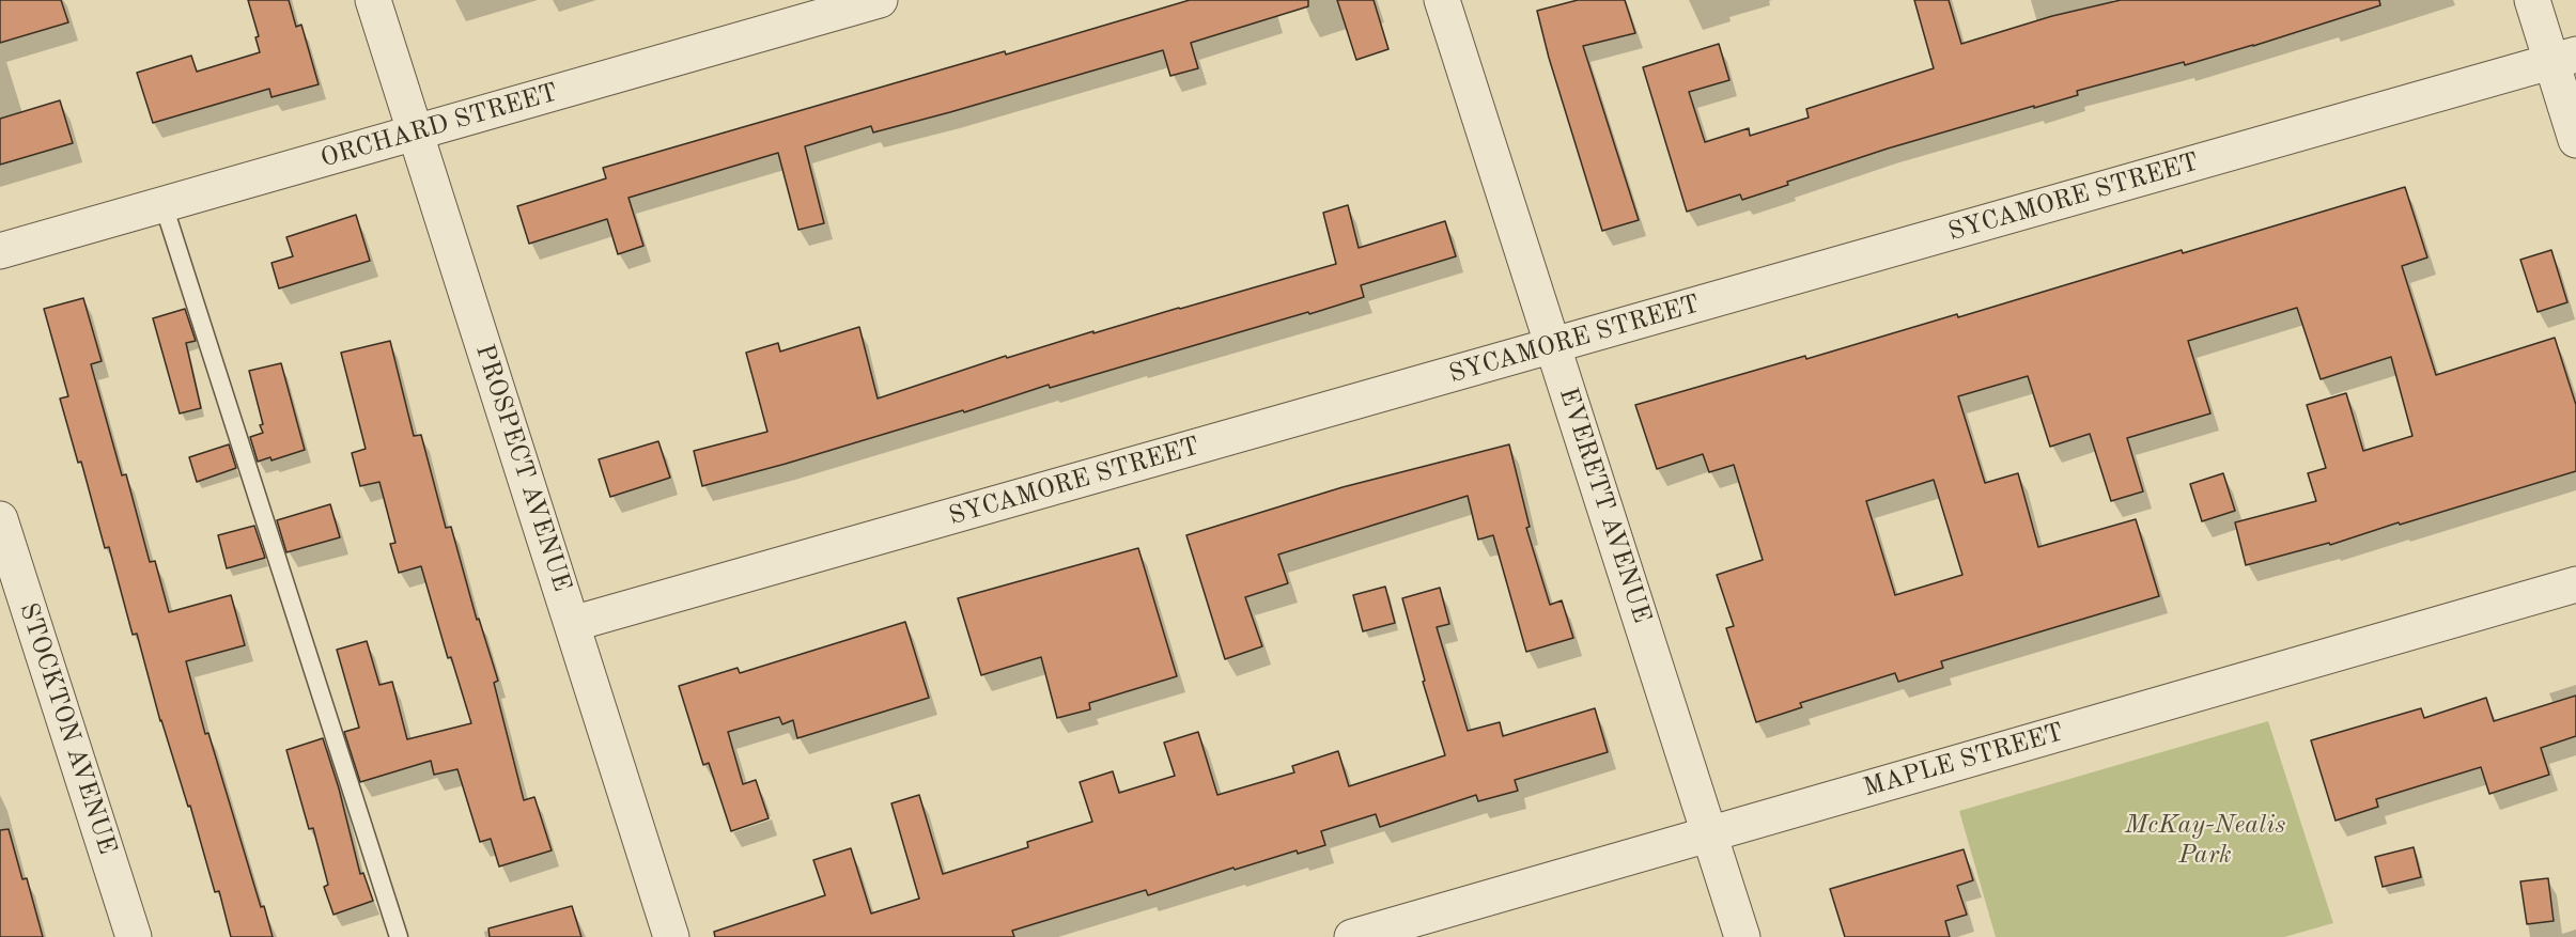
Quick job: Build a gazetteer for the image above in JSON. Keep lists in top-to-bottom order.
{
  "streets": {
    "street": [
      "ORCHARD STREET",
      "SYCAMORE STREET",
      "PROSPECT AVENUE",
      "EVERETT AVENUE",
      "STOCKTON AVENUE",
      "MAPLE STREET"
    ]
  },
  "crossings": [
    ["ORCHARD STREET", "PROSPECT AVENUE"],
    ["SYCAMORE STREET", "PROSPECT AVENUE"],
    ["SYCAMORE STREET", "EVERETT AVENUE"],
    ["EVERETT AVENUE", "MAPLE STREET"]
  ],
  "parks": ["McKay-Nealis Park"]
}
